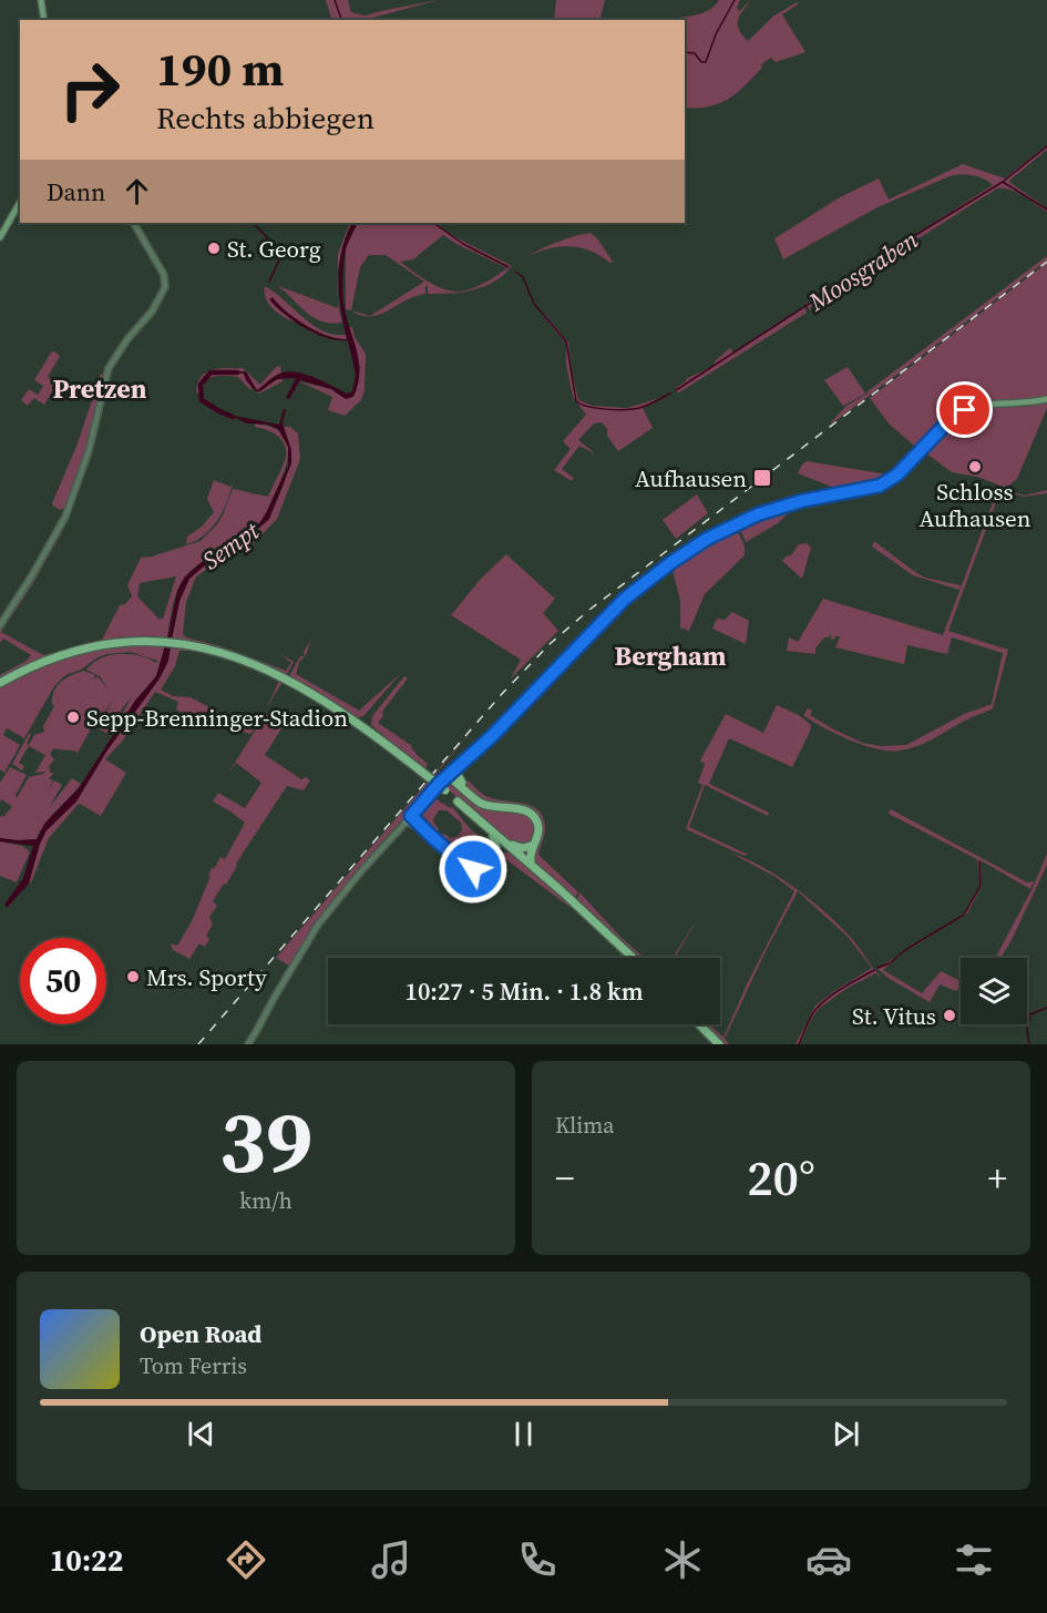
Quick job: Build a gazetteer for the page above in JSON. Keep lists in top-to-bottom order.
{
  "districts": ["Pretzen", "Bergham"],
  "water": ["Moosgraben", "Sempt"],
  "places": {
    "other": [
      "St. Georg",
      "Schloss Aufhausen",
      "Sepp-Brenninger-Stadion",
      "Mrs. Sporty",
      "St. Vitus"
    ],
    "transit": ["Aufhausen"]
  },
  "page": {
    "turn": ["190 m", "Rechts abbiegen"],
    "then": "Dann",
    "limit": "50",
    "trip": "10:27 · 5 Min. · 1.8 km",
    "tile": [
      ["39", "km/h"],
      "Klima"
    ],
    "heat": ["−", "20°", "+"],
    "song": ["Open Road", "Tom Ferris"],
    "tabs": "10:22"
  }
}
